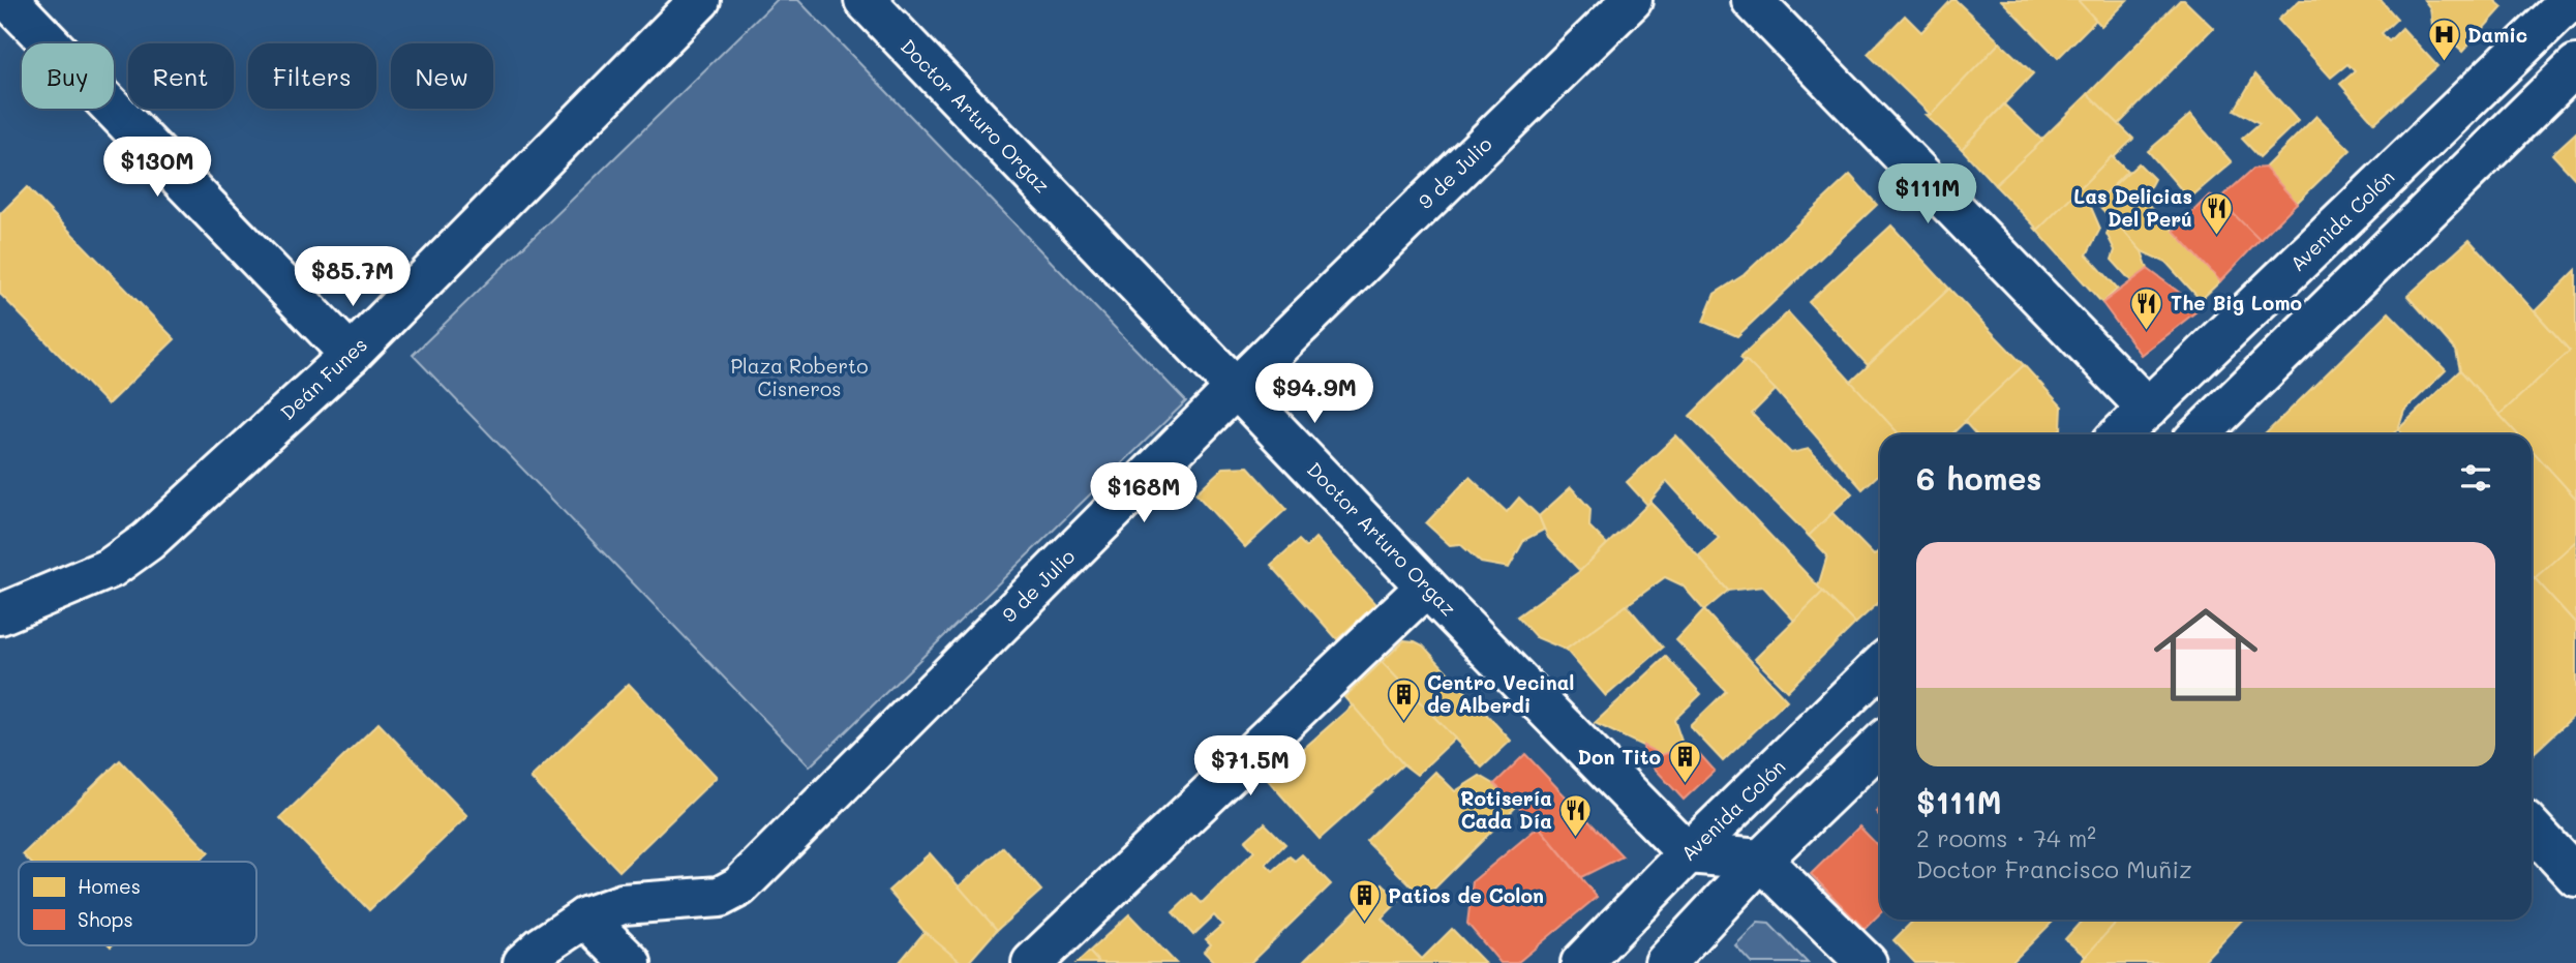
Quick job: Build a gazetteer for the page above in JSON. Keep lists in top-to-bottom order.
{
  "streets": {
    "street": [
      "Doctor Arturo Orgaz",
      "9 de Julio",
      "Avenida Colón",
      "Deán Funes"
    ]
  },
  "crossings": [
    ["Doctor Arturo Orgaz", "9 de Julio"],
    ["Doctor Arturo Orgaz", "Avenida Colón"]
  ],
  "parks": ["Plaza Roberto Cisneros"],
  "places": {
    "hospital": ["Damic"],
    "restaurant": ["Las Delicias Del Perú", "The Big Lomo", "Rotisería Cada Día"],
    "building": ["Centro Vecinal de Alberdi", "Don Tito", "Patios de Colon"]
  },
  "legend": ["Homes", "Shops"],
  "page": {
    "chip": [
      "Buy",
      "Rent",
      "Filters",
      "New"
    ],
    "price": [
      "$130M",
      "$111M",
      "$85.7M",
      "$94.9M",
      "$168M",
      "$71.5M"
    ],
    "heading": "6 homes",
    "list": [
      {
        "name": "$111M",
        "note": "2 rooms · 74 m² · Doctor Francisco Muñiz"
      }
    ]
  }
}
